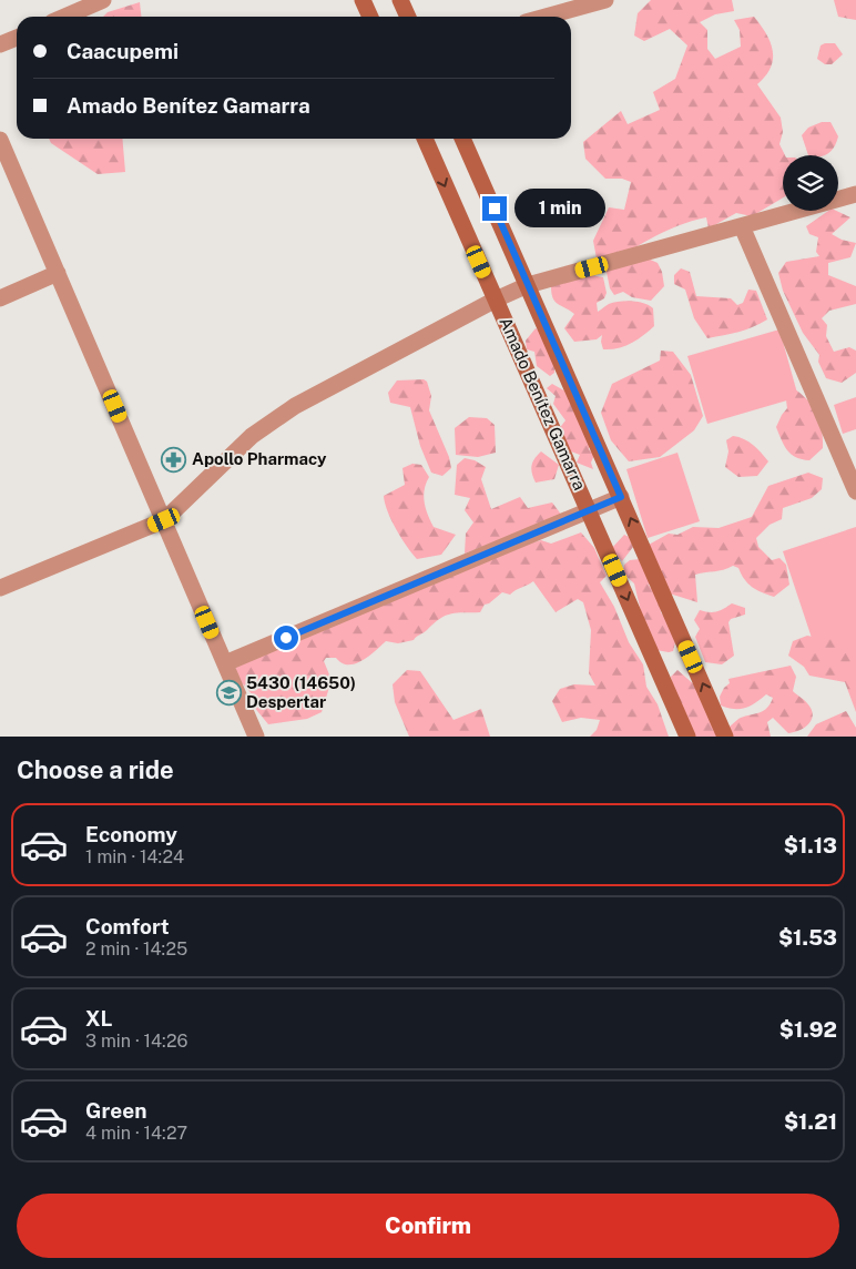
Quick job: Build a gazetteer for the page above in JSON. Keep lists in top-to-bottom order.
{
  "streets": {
    "main road": ["Amado Benítez Gamarra"]
  },
  "places": {
    "pharmacy": ["Apollo Pharmacy"],
    "school or university": ["5430 (14650) Despertar"]
  },
  "page": {
    "banner": ["Caacupemi", "Amado Benítez Gamarra"],
    "bubble": "1 min",
    "heading": "Choose a ride",
    "list": [
      {
        "name": "Economy",
        "note": "1 min · 14:24",
        "value": "$1.13"
      },
      {
        "name": "Comfort",
        "note": "2 min · 14:25",
        "value": "$1.53"
      },
      {
        "name": "XL",
        "note": "3 min · 14:26",
        "value": "$1.92"
      },
      {
        "name": "Green",
        "note": "4 min · 14:27",
        "value": "$1.21"
      }
    ],
    "buttons": "Confirm"
  }
}
